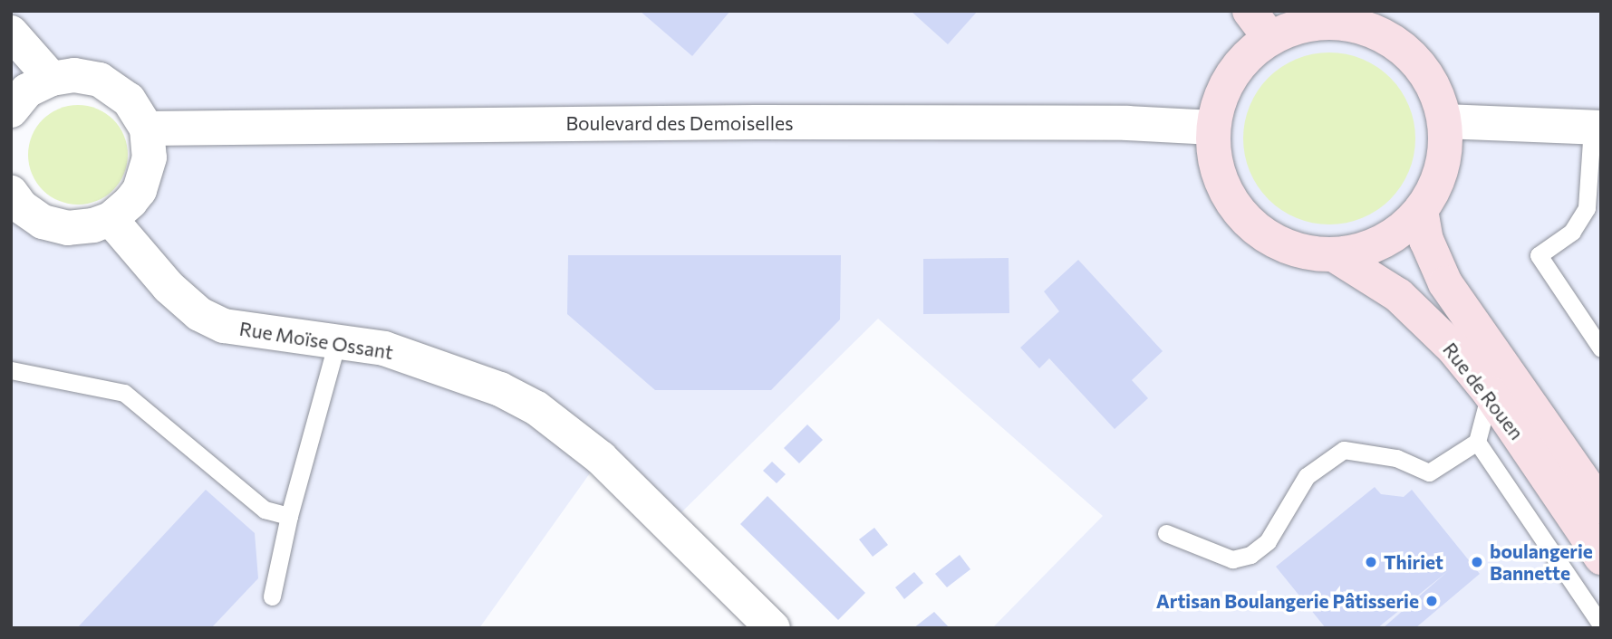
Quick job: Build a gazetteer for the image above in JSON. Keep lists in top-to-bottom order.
{
  "streets": {
    "main road": ["Rue de Rouen"],
    "street": ["Boulevard des Demoiselles", "Rue Moïse Ossant"]
  },
  "places": ["Thiriet", "boulangerie Bannette", "Artisan Boulangerie Pâtisserie"]
}
